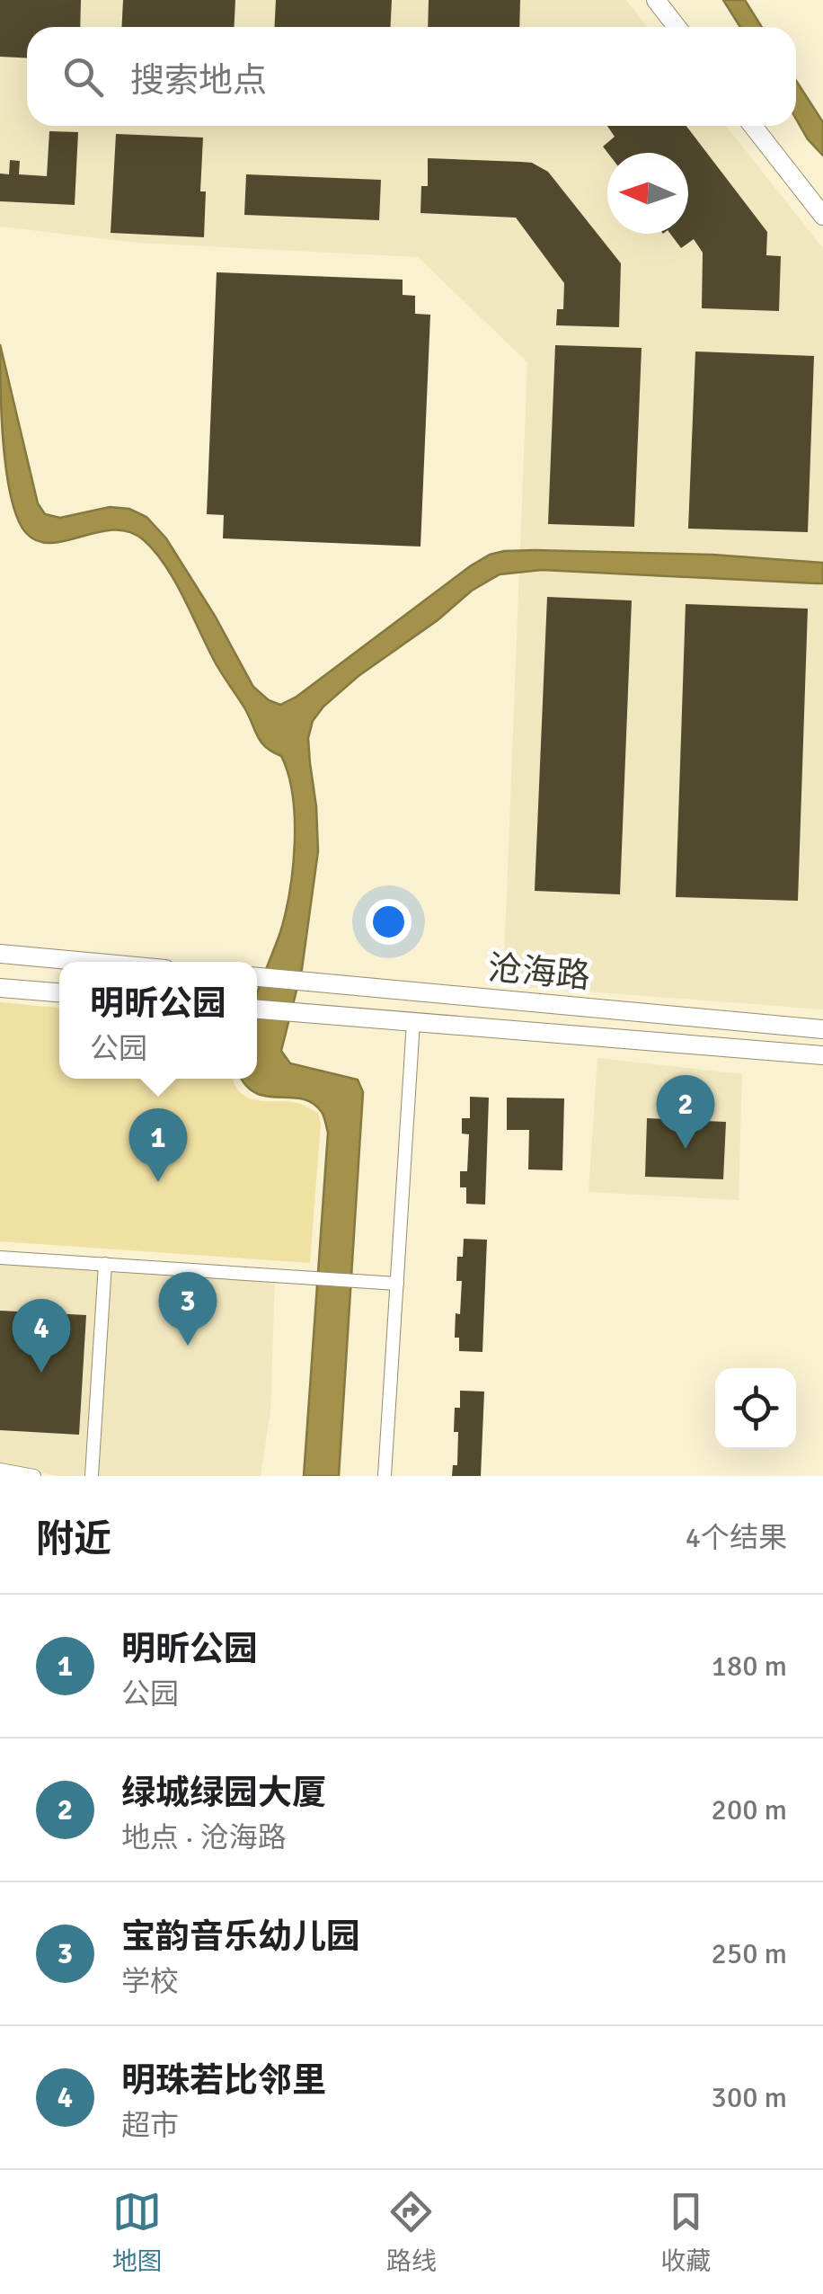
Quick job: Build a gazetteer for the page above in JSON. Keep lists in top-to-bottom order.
{
  "streets": {
    "main road": ["沧海路"]
  },
  "north": "left",
  "page": {
    "search": "搜索地点",
    "popup": ["明昕公园", "公园"],
    "pins": [
      "2",
      "1",
      "3",
      "4"
    ],
    "heading": ["附近", "4个结果"],
    "list": [
      {
        "mark": "1",
        "name": "明昕公园",
        "note": "公园",
        "value": "180 m"
      },
      {
        "mark": "2",
        "name": "绿城绿园大厦",
        "note": "地点 · 沧海路",
        "value": "200 m"
      },
      {
        "mark": "3",
        "name": "宝韵音乐幼儿园",
        "note": "学校",
        "value": "250 m"
      },
      {
        "mark": "4",
        "name": "明珠若比邻里",
        "note": "超市",
        "value": "300 m"
      }
    ],
    "nav": ["地图", "路线", "收藏"]
  }
}
